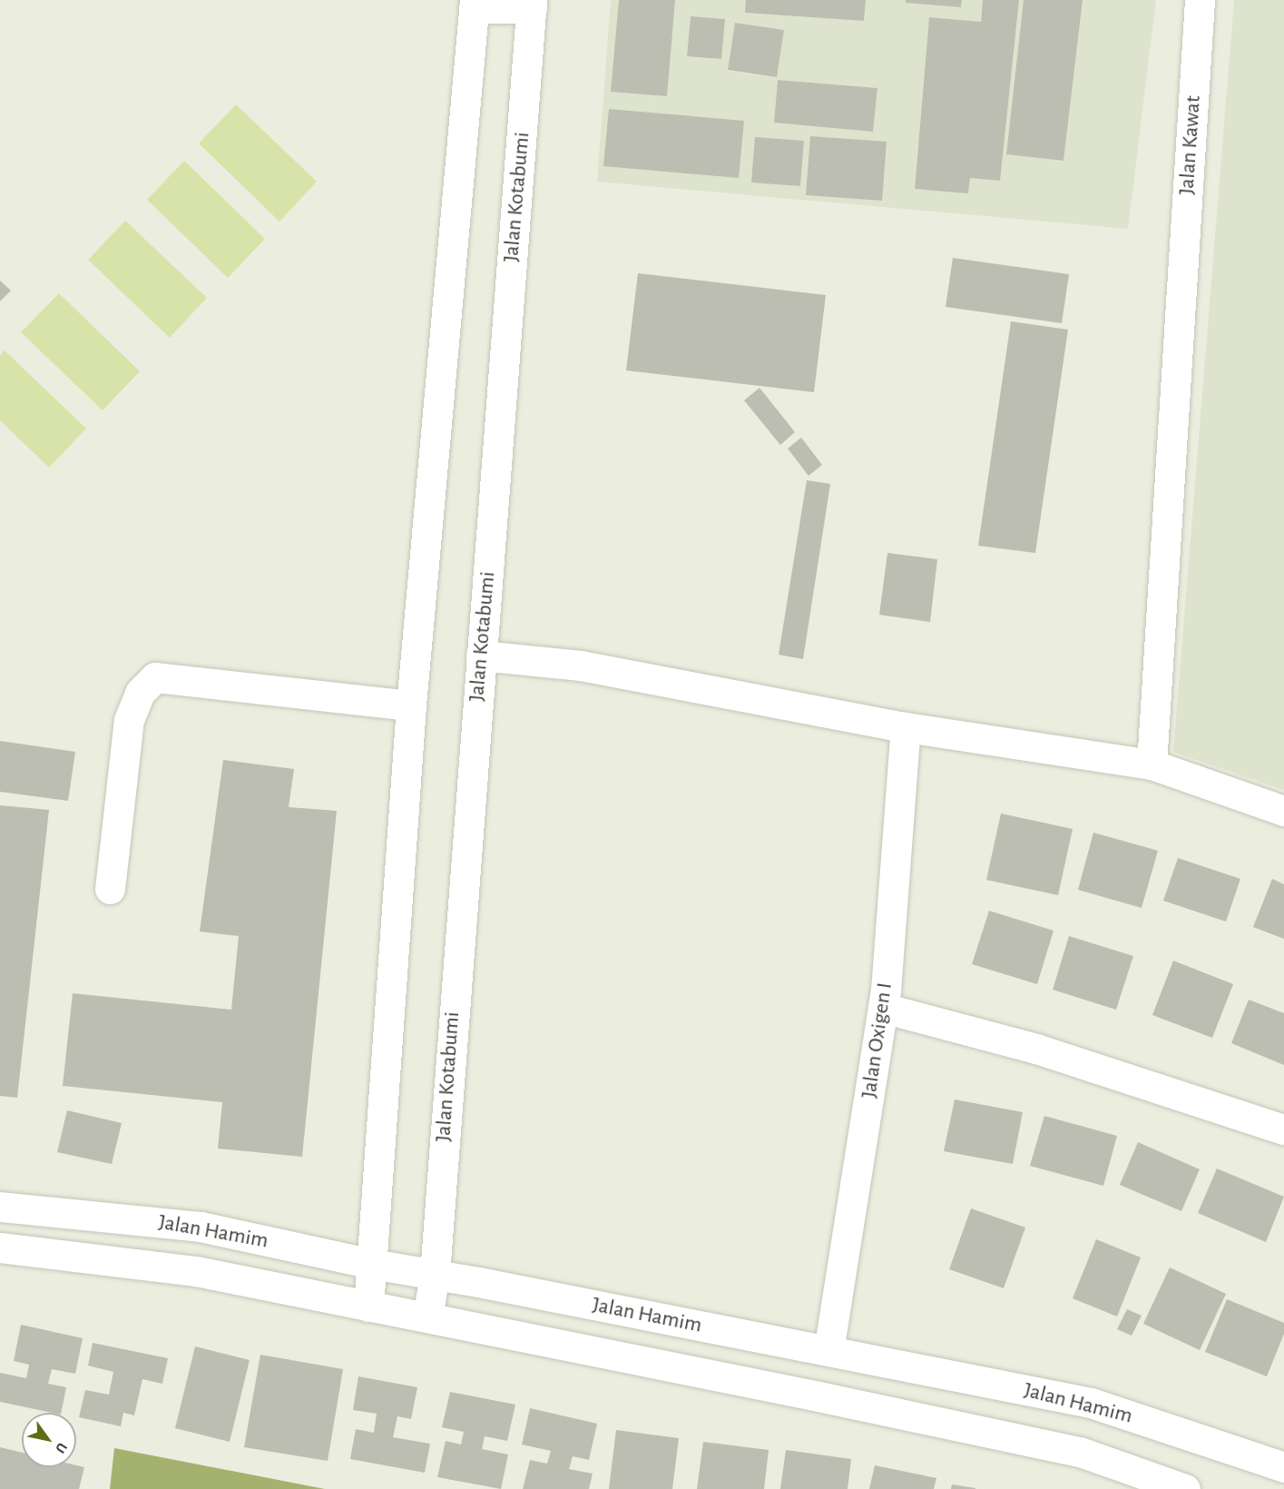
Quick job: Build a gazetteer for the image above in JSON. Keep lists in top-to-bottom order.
{
  "streets": {
    "street": [
      "Jalan Kawat",
      "Jalan Kotabumi",
      "Jalan Oxigen I",
      "Jalan Hamim"
    ]
  },
  "crossings": [
    ["Jalan Kotabumi", "Jalan Hamim"],
    ["Jalan Oxigen I", "Jalan Hamim"]
  ],
  "north": "bottom right"
}
